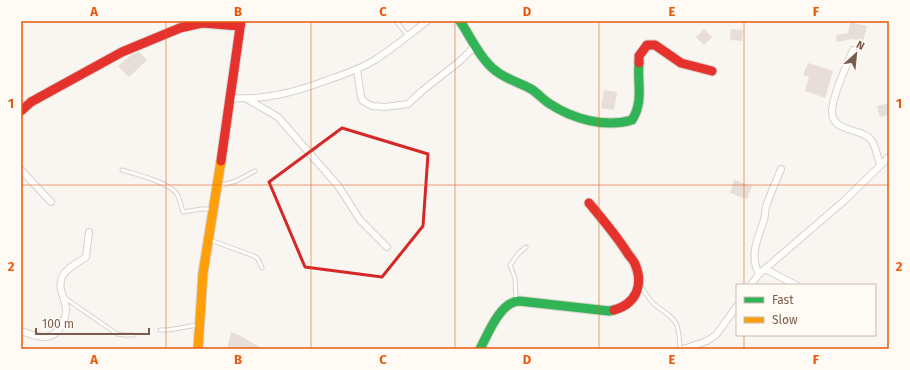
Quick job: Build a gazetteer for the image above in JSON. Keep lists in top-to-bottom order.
{
  "legend": ["Fast", "Slow"],
  "scale_bar": "100 m",
  "north": "top right",
  "grid": {
    "columns": [
      "A",
      "B",
      "C",
      "D",
      "E",
      "F"
    ],
    "rows": ["1", "2"]
  }
}
